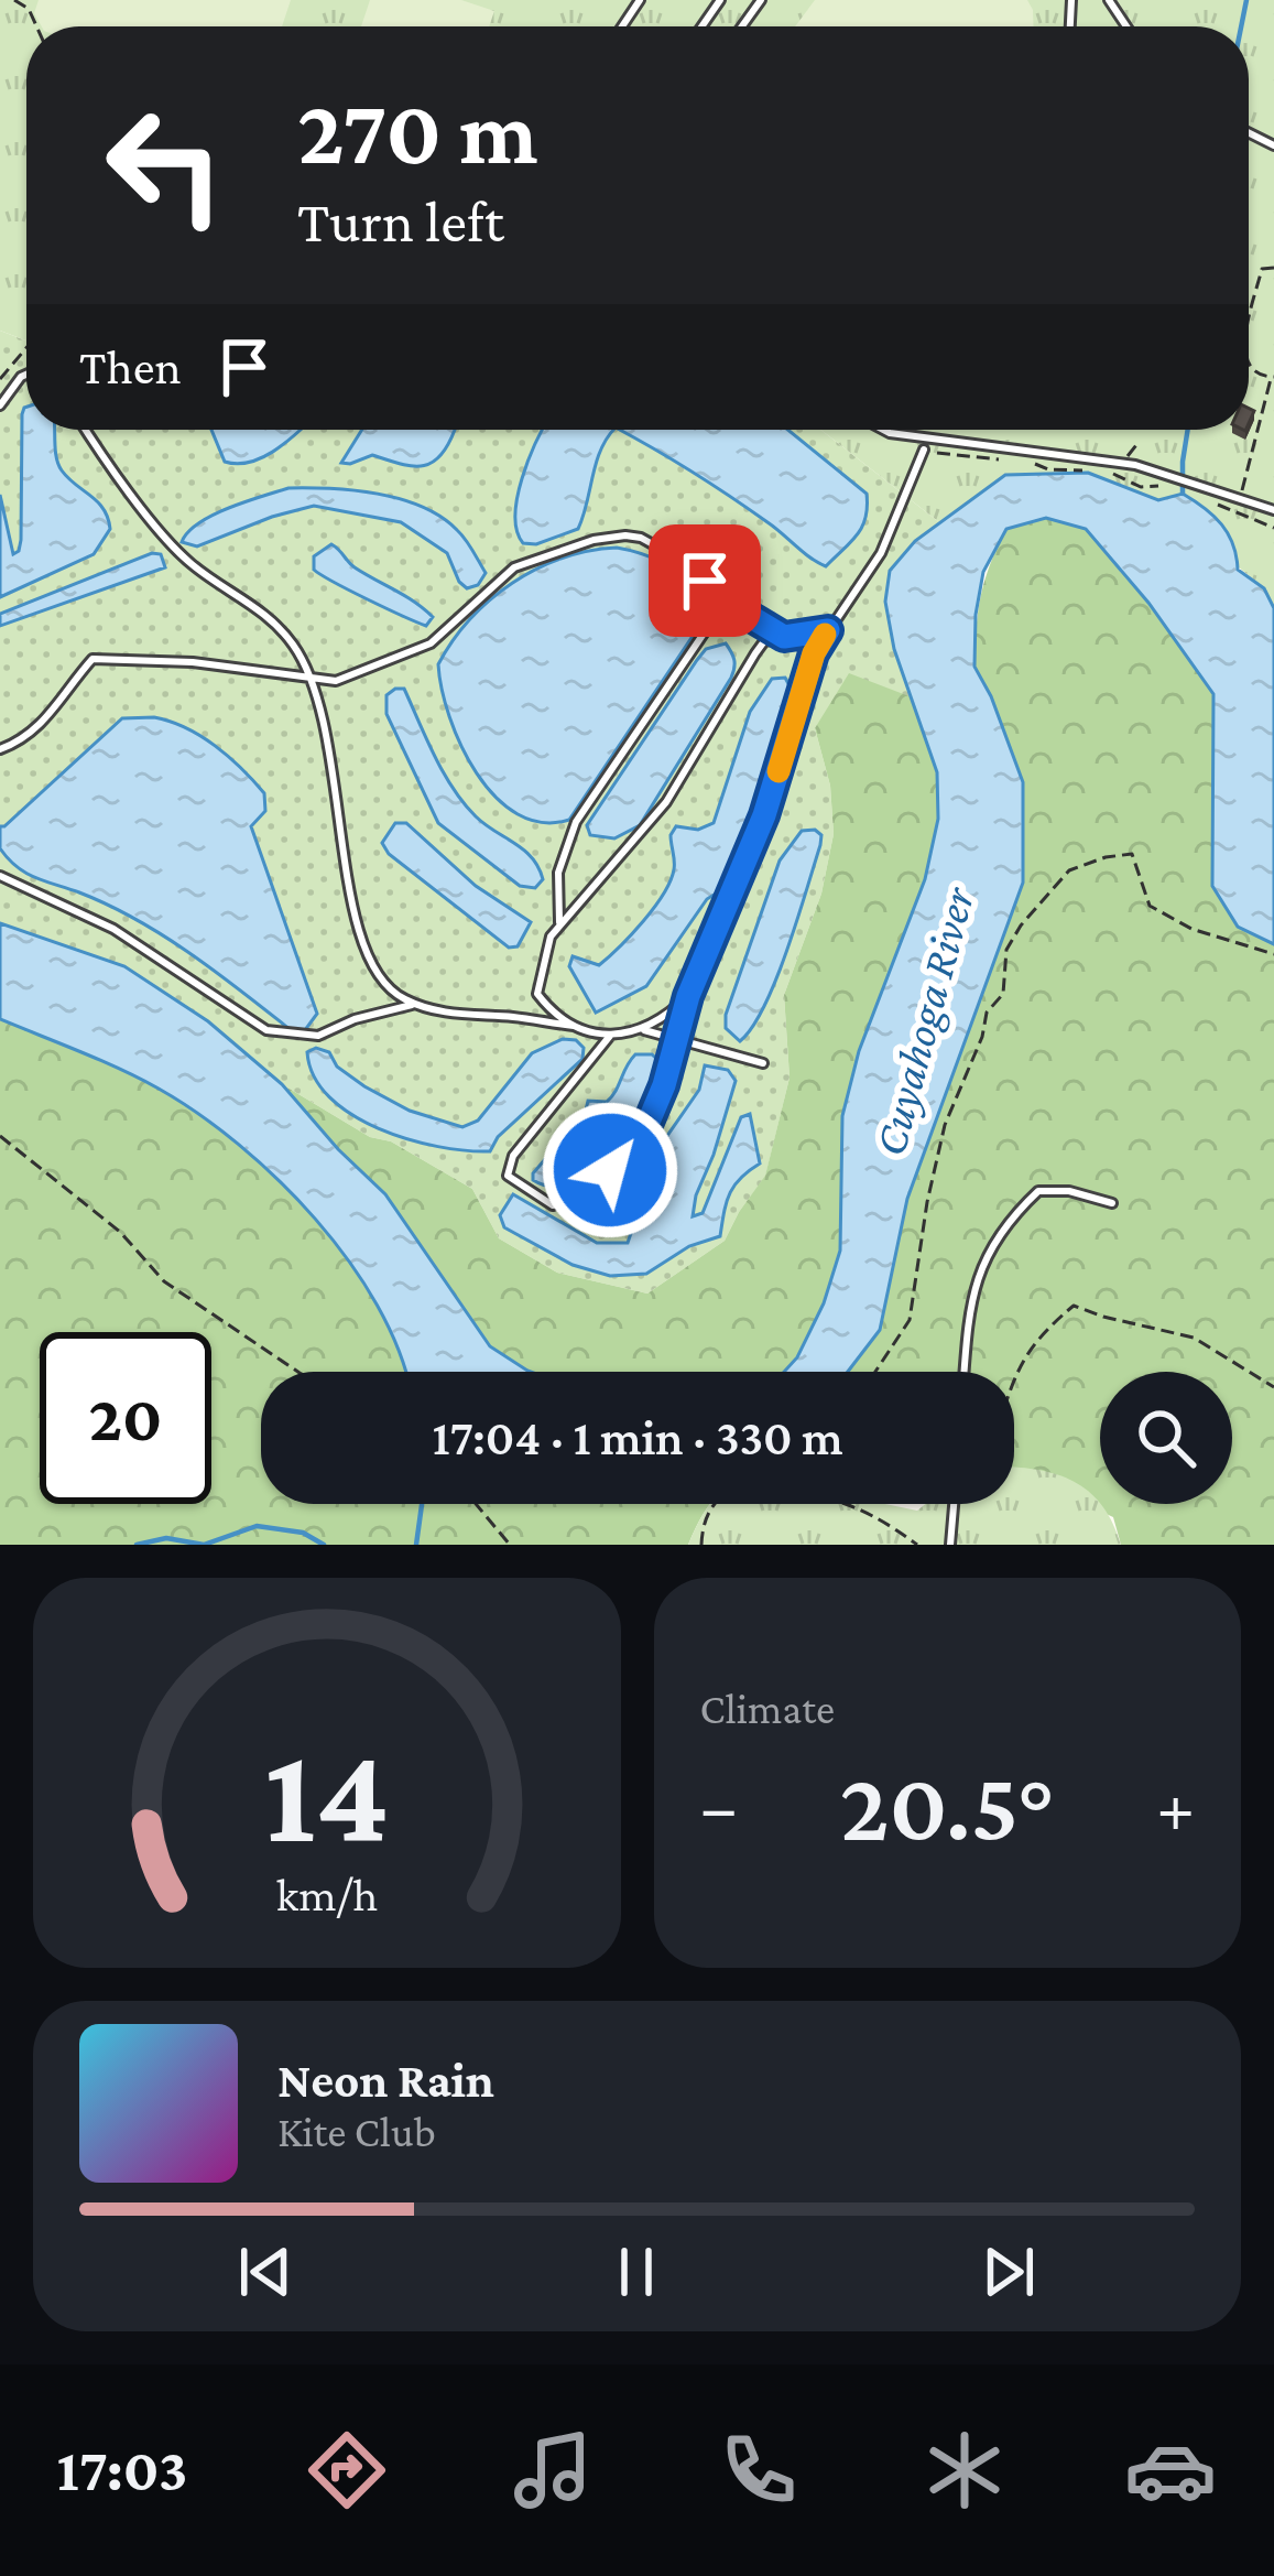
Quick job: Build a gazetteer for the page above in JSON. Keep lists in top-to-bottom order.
{
  "water": ["Cuyahoga River"],
  "page": {
    "turn": ["270 m", "Turn left"],
    "then": "Then",
    "limit": "20",
    "trip": "17:04 · 1 min · 330 m",
    "tile": "Climate",
    "heat": ["−", "20.5°", "+"],
    "song": ["Neon Rain", "Kite Club"],
    "tabs": "17:03",
    "gauge": ["14", "km/h"]
  }
}
